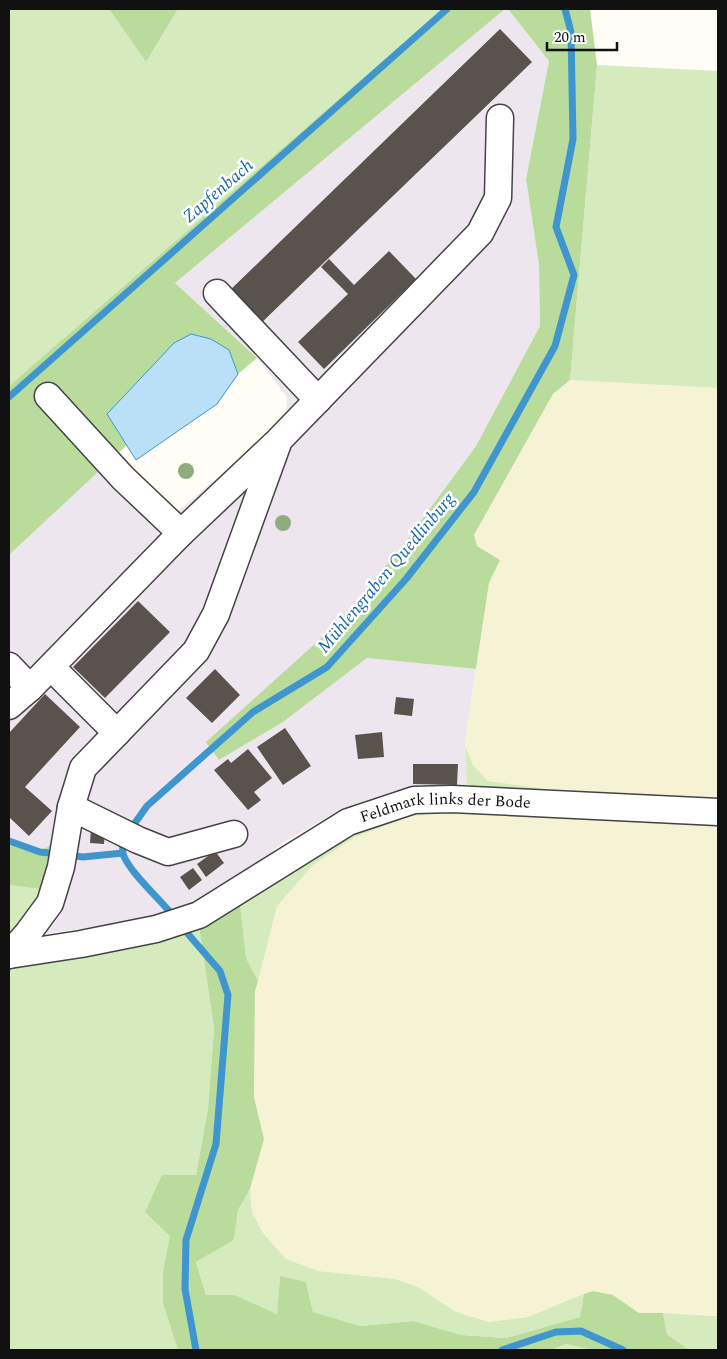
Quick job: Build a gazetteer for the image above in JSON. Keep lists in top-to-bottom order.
{
  "streets": {
    "lane": ["Feldmark links der Bode"]
  },
  "water": ["Zapfenbach", "Mühlengraben Quedlinburg"],
  "scale_bar": "20 m"
}
